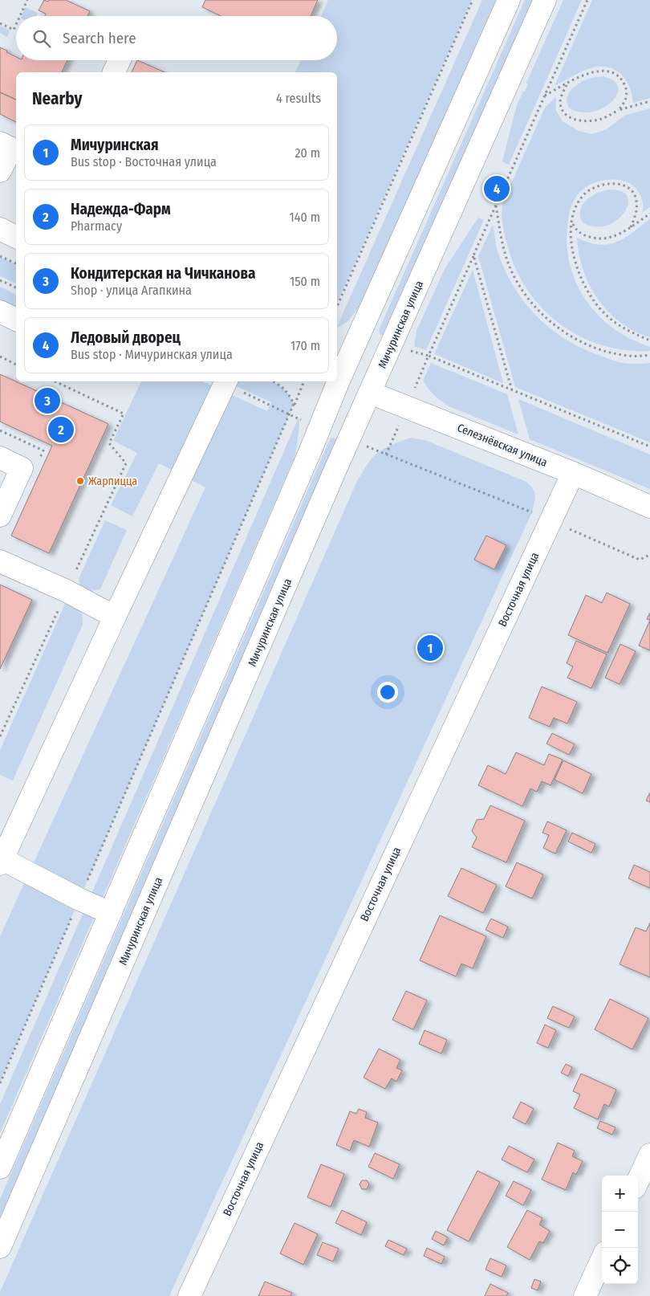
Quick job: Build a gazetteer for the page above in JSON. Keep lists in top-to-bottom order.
{
  "streets": {
    "main road": ["Мичуринская улица", "Селезнёвская улица", "Восточная улица"]
  },
  "crossings": [
    ["Мичуринская улица", "Селезнёвская улица"],
    ["Селезнёвская улица", "Восточная улица"]
  ],
  "places": ["Жарпицца"],
  "page": {
    "search": "Search here",
    "heading": ["Nearby", "4 results"],
    "list": [
      {
        "mark": "1",
        "name": "Мичуринская",
        "note": "Bus stop · Восточная улица",
        "value": "20 m"
      },
      {
        "mark": "2",
        "name": "Надежда-Фарм",
        "note": "Pharmacy",
        "value": "140 m"
      },
      {
        "mark": "3",
        "name": "Кондитерская на Чичканова",
        "note": "Shop · улица Агапкина",
        "value": "150 m"
      },
      {
        "mark": "4",
        "name": "Ледовый дворец",
        "note": "Bus stop · Мичуринская улица",
        "value": "170 m"
      }
    ],
    "pins": [
      "4",
      "3",
      "2",
      "1"
    ],
    "map_buttons": ["+", "−"]
  }
}
